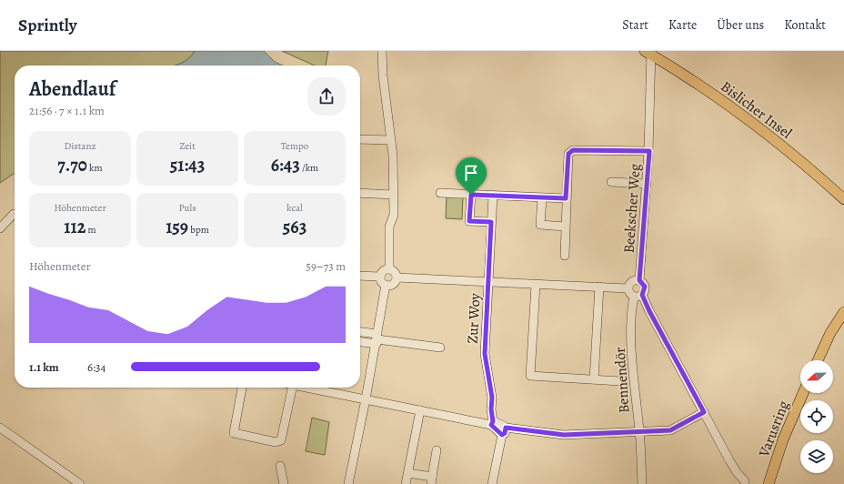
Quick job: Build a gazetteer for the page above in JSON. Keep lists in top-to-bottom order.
{
  "streets": {
    "main road": ["Bislicher Insel", "Varusring"],
    "street": ["Beekscher Weg", "Zur Woy", "Bennendör"]
  },
  "crossings": [
    ["Bislicher Insel", "Beekscher Weg"],
    ["Beekscher Weg", "Bennendör"]
  ],
  "north": "left",
  "page": {
    "header": "Sprintly",
    "nav": [
      "Start",
      "Karte",
      "Über uns",
      "Kontakt"
    ],
    "heading": ["Abendlauf", "21:56 · 7 × 1.1 km"],
    "stats": [
      ["Distanz", "7.70 km"],
      ["Zeit", "51:43"],
      ["Tempo", "6:43 /km"],
      ["Höhenmeter", "112 m"],
      ["Puls", "159 bpm"],
      ["kcal", "563"]
    ],
    "chart": ["Höhenmeter", "59–73 m"],
    "list": [
      {
        "name": "1.1 km",
        "note": "6:34"
      }
    ]
  }
}
